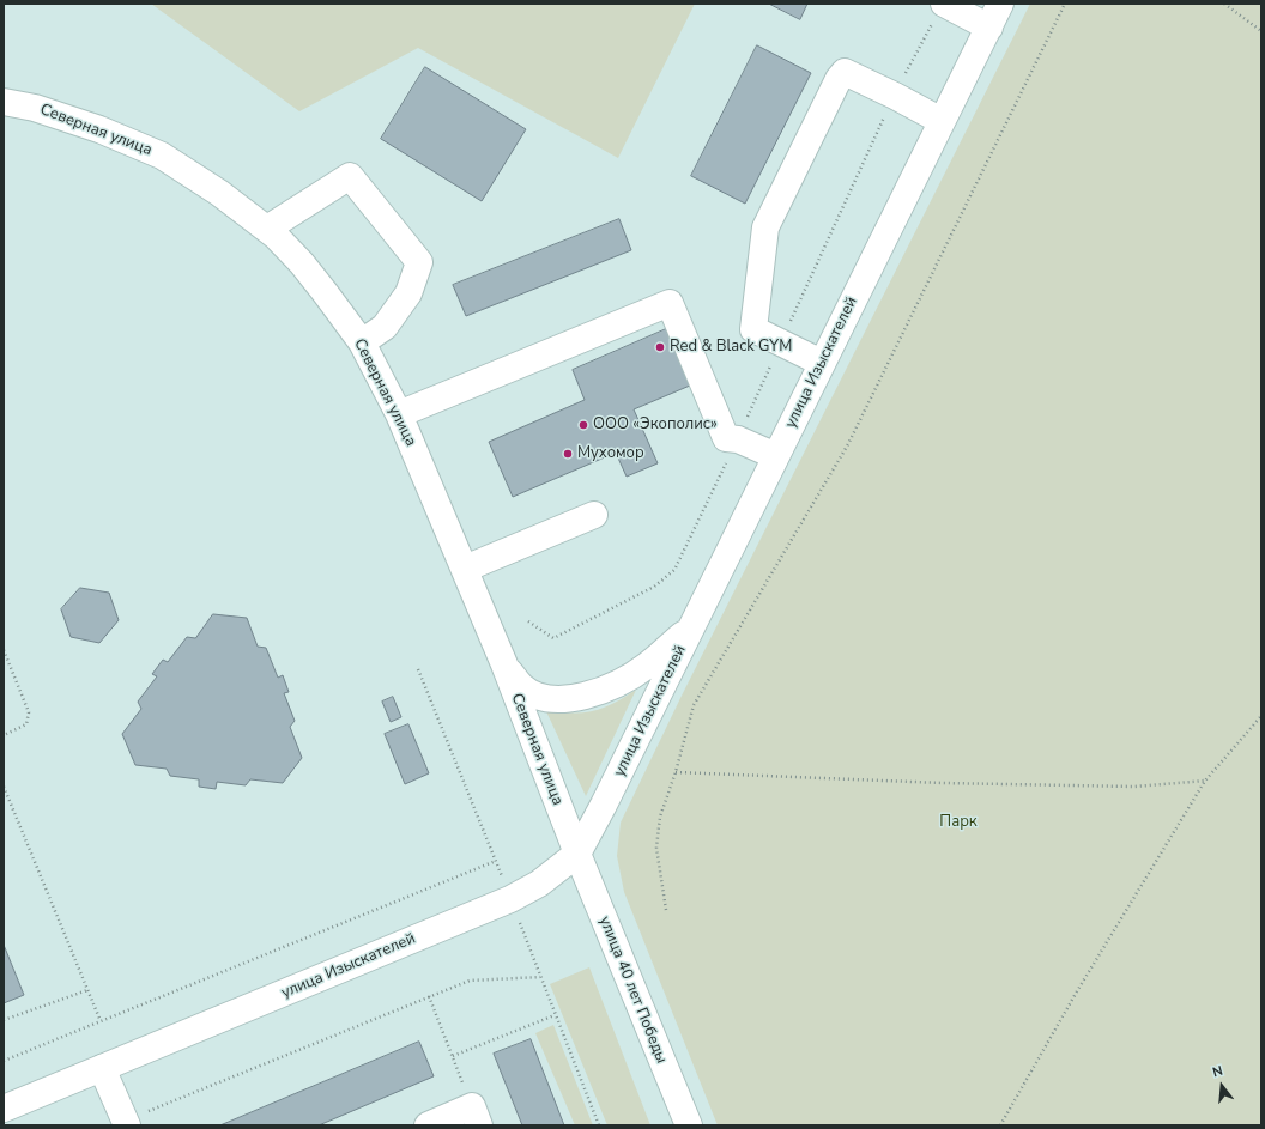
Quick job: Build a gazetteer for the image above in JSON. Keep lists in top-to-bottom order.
{
  "streets": {
    "street": ["Северная улица", "улица Изыскателей", "улица 40 лет Победы"]
  },
  "crossings": [
    ["Северная улица", "улица Изыскателей"],
    ["Северная улица", "улица 40 лет Победы"],
    ["улица Изыскателей", "улица 40 лет Победы"]
  ],
  "parks": ["Парк"],
  "places": ["Red & Black GYM", "ООО «Экополис»", "Мухомор"],
  "north": "top"
}
